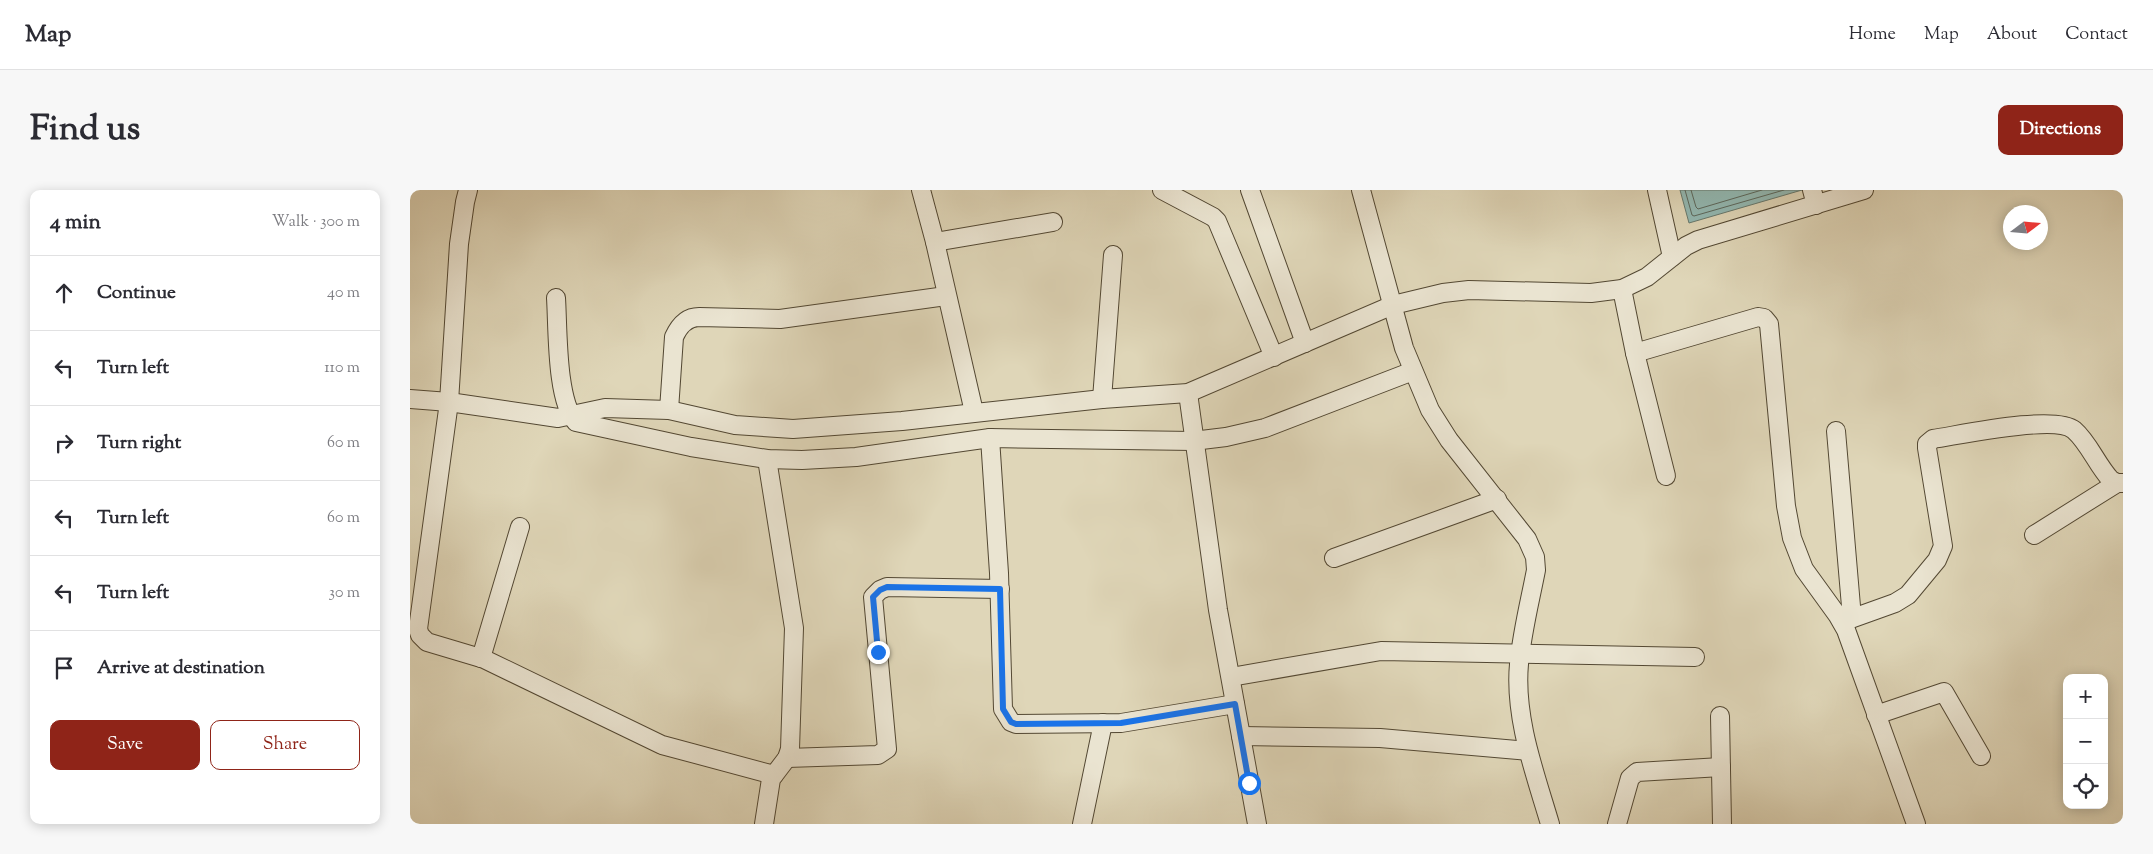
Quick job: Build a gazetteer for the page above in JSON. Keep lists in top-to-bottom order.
{
  "north": "right",
  "page": {
    "header": "Map",
    "nav": [
      "Home",
      "Map",
      "About",
      "Contact"
    ],
    "title": "Find us",
    "buttons": [
      "Directions",
      ["Save", "Share"]
    ],
    "heading": ["4 min", "Walk · 300 m"],
    "list": [
      ["Continue", "40 m"],
      ["Turn left", "110 m"],
      ["Turn right", "60 m"],
      ["Turn left", "60 m"],
      ["Turn left", "30 m"],
      "Arrive at destination"
    ],
    "map_buttons": ["+", "−"]
  }
}
